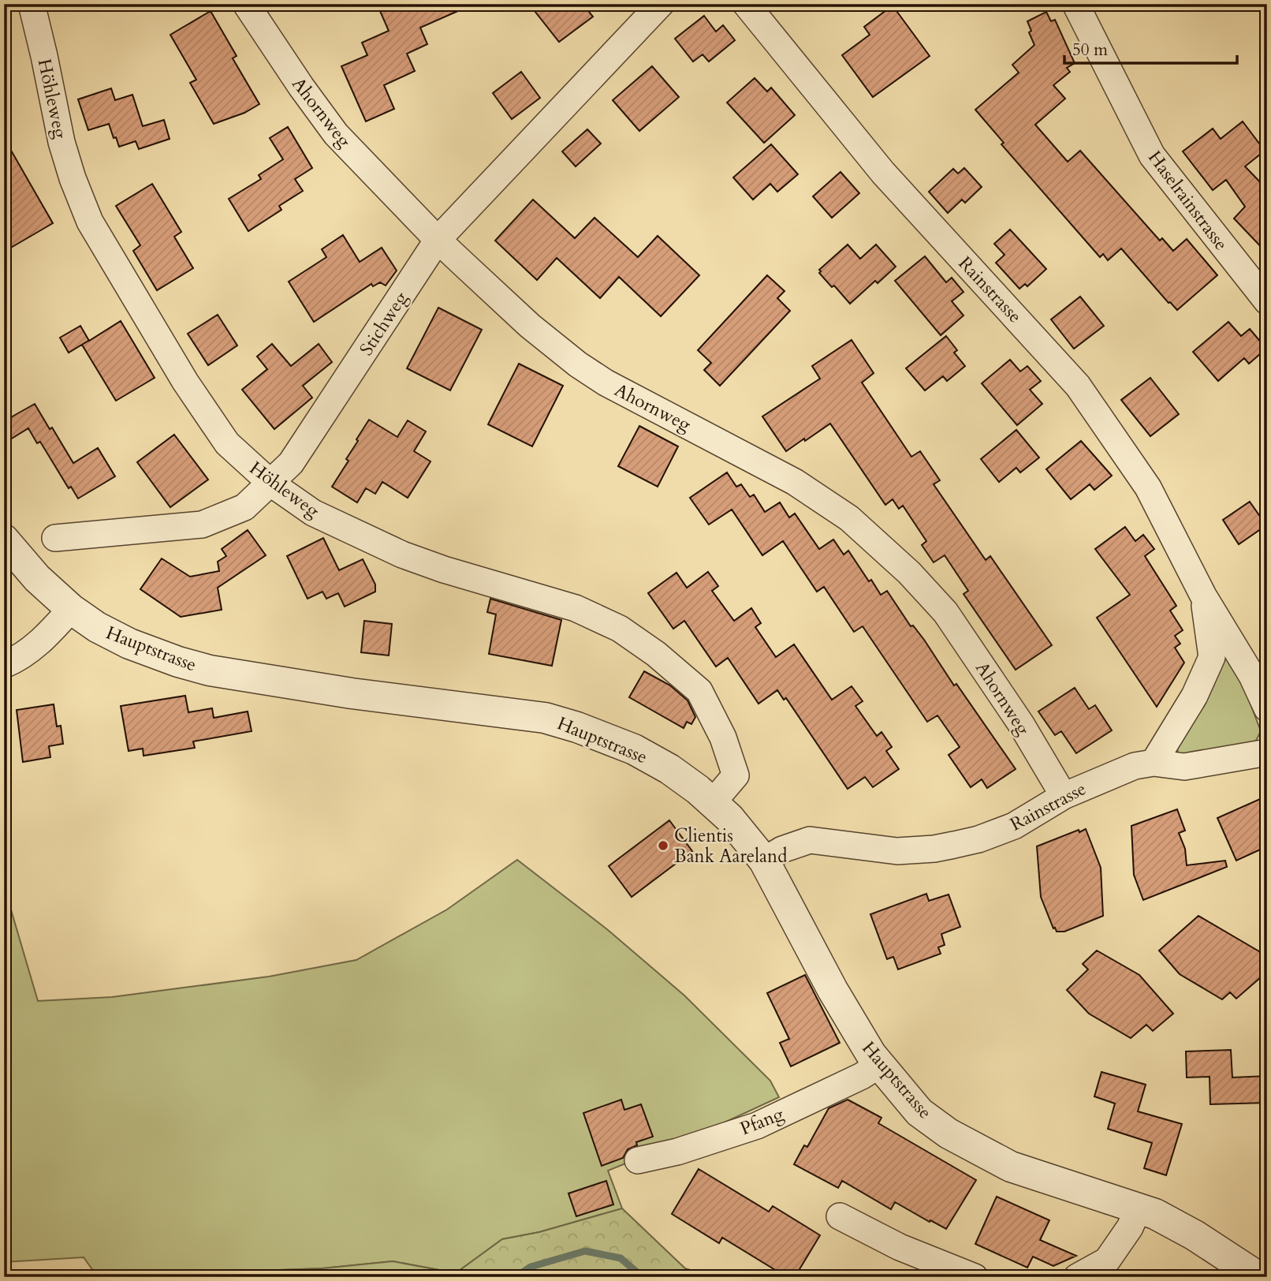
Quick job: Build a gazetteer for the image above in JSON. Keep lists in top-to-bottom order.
{
  "streets": {
    "street": [
      "Höhleweg",
      "Ahornweg",
      "Haselrainstrasse",
      "Rainstrasse",
      "Stichweg",
      "Hauptstrasse",
      "Pfang"
    ]
  },
  "crossings": [
    ["Höhleweg", "Stichweg"],
    ["Höhleweg", "Hauptstrasse"],
    ["Ahornweg", "Rainstrasse"],
    ["Ahornweg", "Stichweg"],
    ["Rainstrasse", "Hauptstrasse"],
    ["Hauptstrasse", "Pfang"]
  ],
  "places": ["Clientis Bank Aareland"],
  "scale_bar": "50 m"
}
